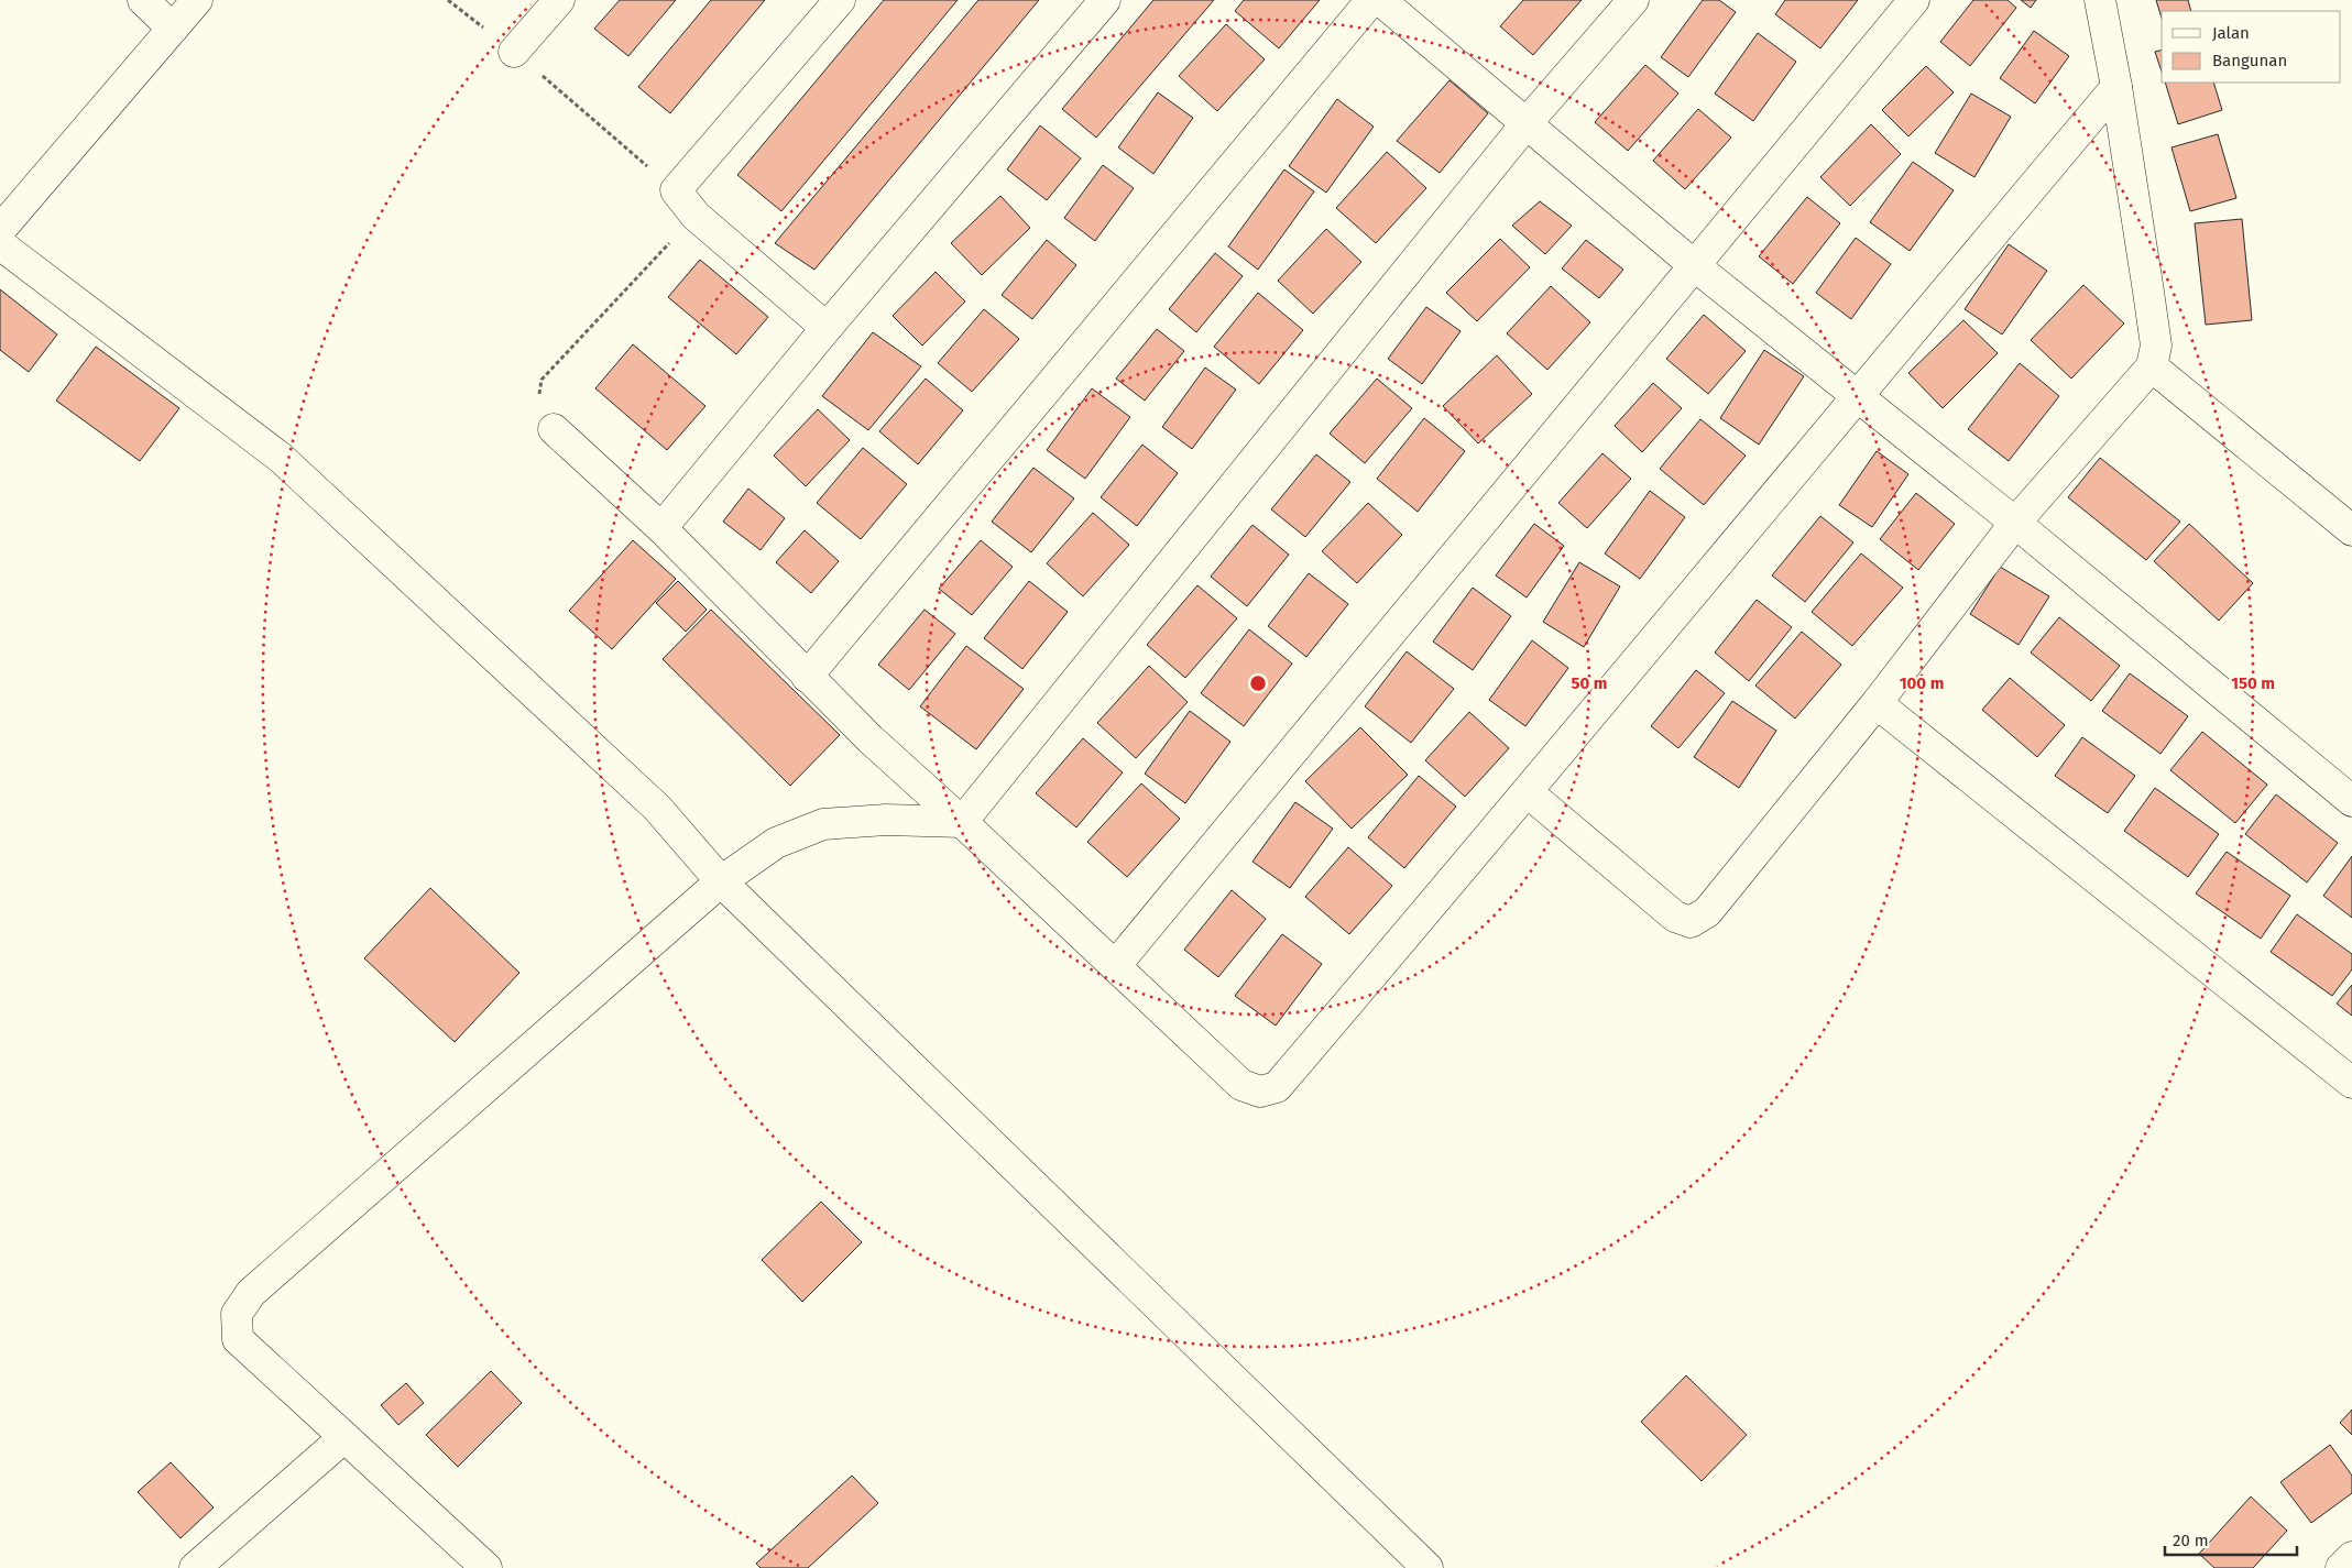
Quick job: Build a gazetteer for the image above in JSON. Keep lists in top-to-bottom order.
{
  "legend": ["Jalan", "Bangunan"],
  "scale_bar": "20 m",
  "rings": ["50 m", "100 m", "150 m"]
}
